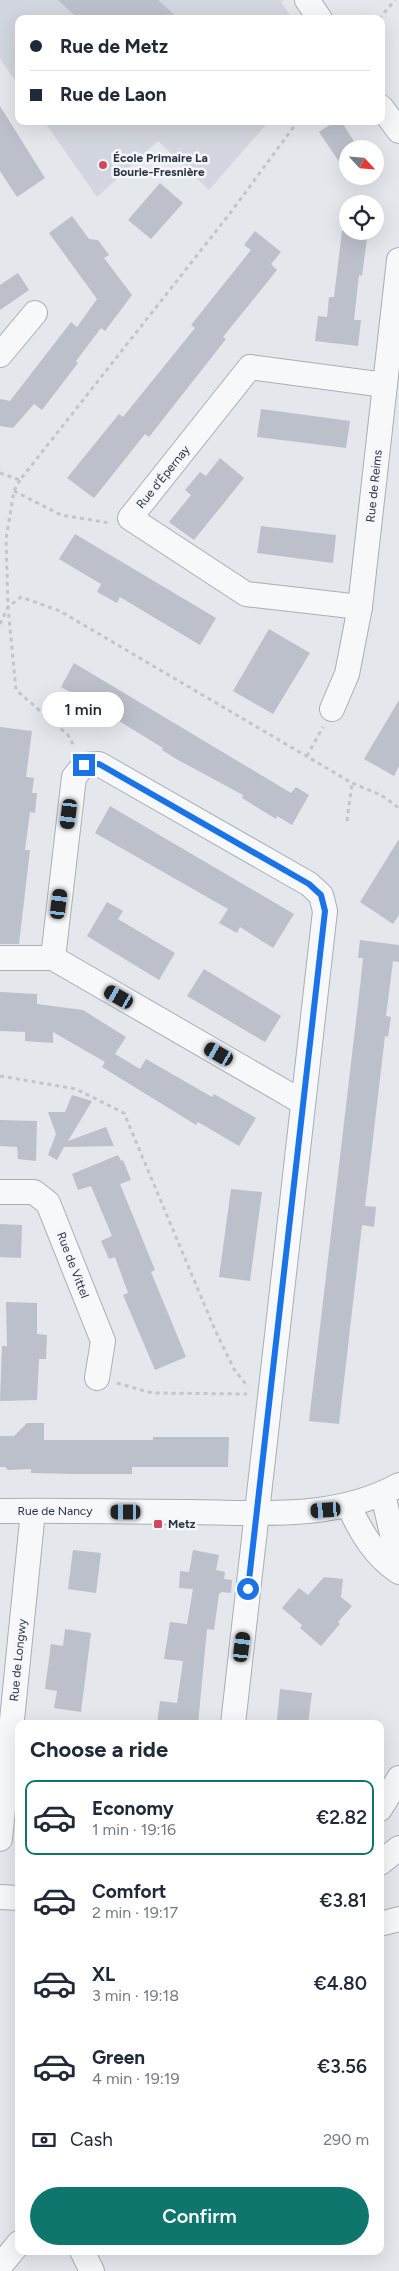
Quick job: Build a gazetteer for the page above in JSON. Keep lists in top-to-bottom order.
{
  "streets": {
    "street": [
      "Rue d’Épernay",
      "Rue de Reims",
      "Rue de Vittel",
      "Rue de Nancy",
      "Rue de Longwy"
    ]
  },
  "crossings": [
    ["Rue d’Épernay", "Rue de Reims"],
    ["Rue de Nancy", "Rue de Longwy"]
  ],
  "places": {
    "other": ["École Primaire La Bourie-Fresnière"],
    "transit": ["Metz"]
  },
  "north": "bottom right",
  "page": {
    "banner": ["Rue de Metz", "Rue de Laon"],
    "bubble": "1 min",
    "heading": "Choose a ride",
    "list": [
      {
        "name": "Economy",
        "note": "1 min · 19:16",
        "value": "€2.82"
      },
      {
        "name": "Comfort",
        "note": "2 min · 19:17",
        "value": "€3.81"
      },
      {
        "name": "XL",
        "note": "3 min · 19:18",
        "value": "€4.80"
      },
      {
        "name": "Green",
        "note": "4 min · 19:19",
        "value": "€3.56"
      }
    ],
    "pay": ["Cash", "290 m"],
    "buttons": "Confirm"
  }
}
